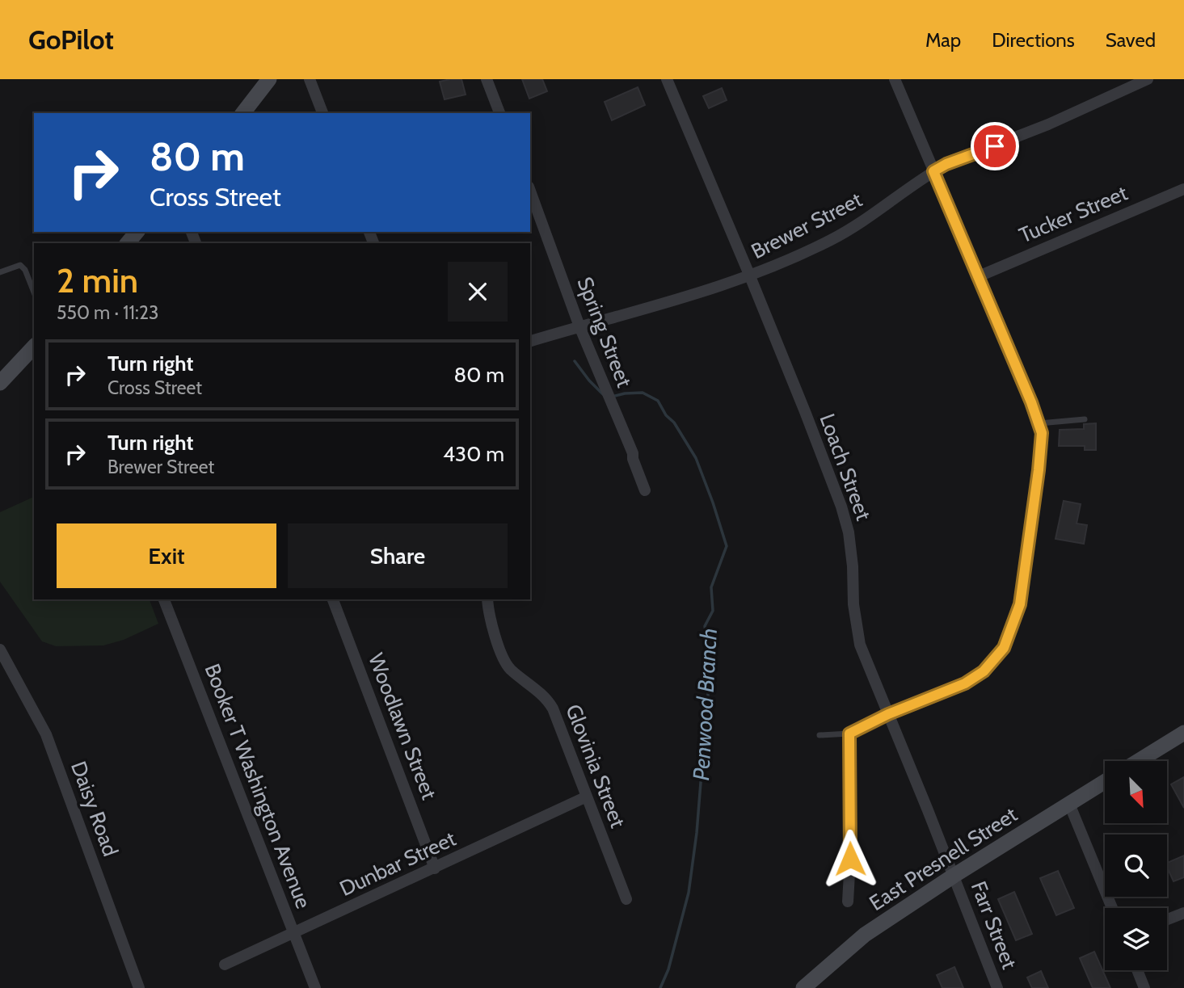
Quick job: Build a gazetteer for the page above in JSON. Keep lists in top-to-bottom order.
{
  "streets": {
    "main road": ["East Presnell Street"],
    "street": [
      "Tucker Street",
      "Brewer Street",
      "Spring Street",
      "Loach Street",
      "Woodlawn Street",
      "Glovinia Street",
      "Booker T Washington Avenue",
      "Daisy Road",
      "Dunbar Street",
      "Farr Street"
    ]
  },
  "crossings": [
    ["Brewer Street", "Spring Street"],
    ["Brewer Street", "Loach Street"],
    ["Loach Street", "East Presnell Street"],
    ["Loach Street", "Farr Street"],
    ["Woodlawn Street", "Dunbar Street"],
    ["Glovinia Street", "Dunbar Street"],
    ["Booker T Washington Avenue", "Dunbar Street"],
    ["East Presnell Street", "Farr Street"]
  ],
  "water": ["Penwood Branch"],
  "north": "bottom right",
  "page": {
    "header": "GoPilot",
    "nav": ["Map", "Directions", "Saved"],
    "turn": ["80 m", "Cross Street"],
    "heading": ["2 min", "550 m · 11:23"],
    "list": [
      {
        "name": "Turn right",
        "note": "Cross Street",
        "value": "80 m"
      },
      {
        "name": "Turn right",
        "note": "Brewer Street",
        "value": "430 m"
      }
    ],
    "buttons": ["Exit", "Share"]
  }
}
